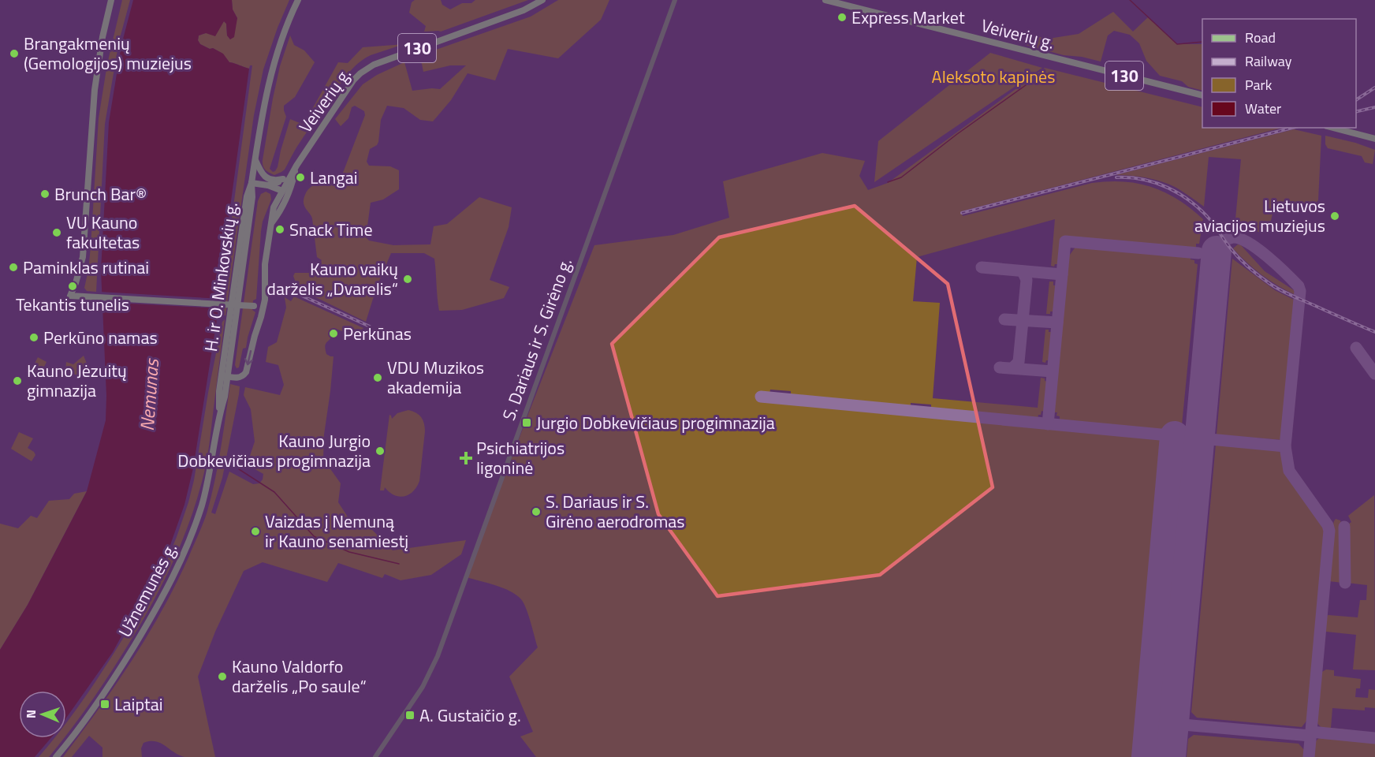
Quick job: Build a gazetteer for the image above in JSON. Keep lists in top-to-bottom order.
{
  "streets": {
    "main road": [
      "Veiverių g.",
      "130",
      "H. ir O. Minkovskių g.",
      "Užnemunės g."
    ],
    "street": ["S. Dariaus ir S. Girėno g."]
  },
  "crossings": [
    ["H. ir O. Minkovskių g.", "Užnemunės g."]
  ],
  "water": ["Nemunas"],
  "parks": ["Aleksoto kapinės"],
  "places": {
    "other": [
      "Express Market",
      "Brangakmenių (Gemologijos) muziejus",
      "Langai",
      "Brunch Bar®",
      "Lietuvos aviacijos muziejus",
      "Snack Time",
      "VU Kauno fakultetas",
      "Paminklas rutinai",
      "Kauno vaikų darželis „Dvarelis“",
      "Tekantis tunelis",
      "Perkūnas",
      "Perkūno namas",
      "VDU Muzikos akademija",
      "Kauno Jėzuitų gimnazija",
      "Kauno Jurgio Dobkevičiaus progimnazija",
      "S. Dariaus ir S. Girėno aerodromas",
      "Vaizdas į Nemuną ir Kauno senamiestį",
      "Kauno Valdorfo darželis „Po saule“"
    ],
    "transit": ["Jurgio Dobkevičiaus progimnazija", "Laiptai", "A. Gustaičio g."],
    "health": ["Psichiatrijos ligoninė"]
  },
  "legend": [
    "Road",
    "Railway",
    "Park",
    "Water"
  ],
  "north": "left"
}
